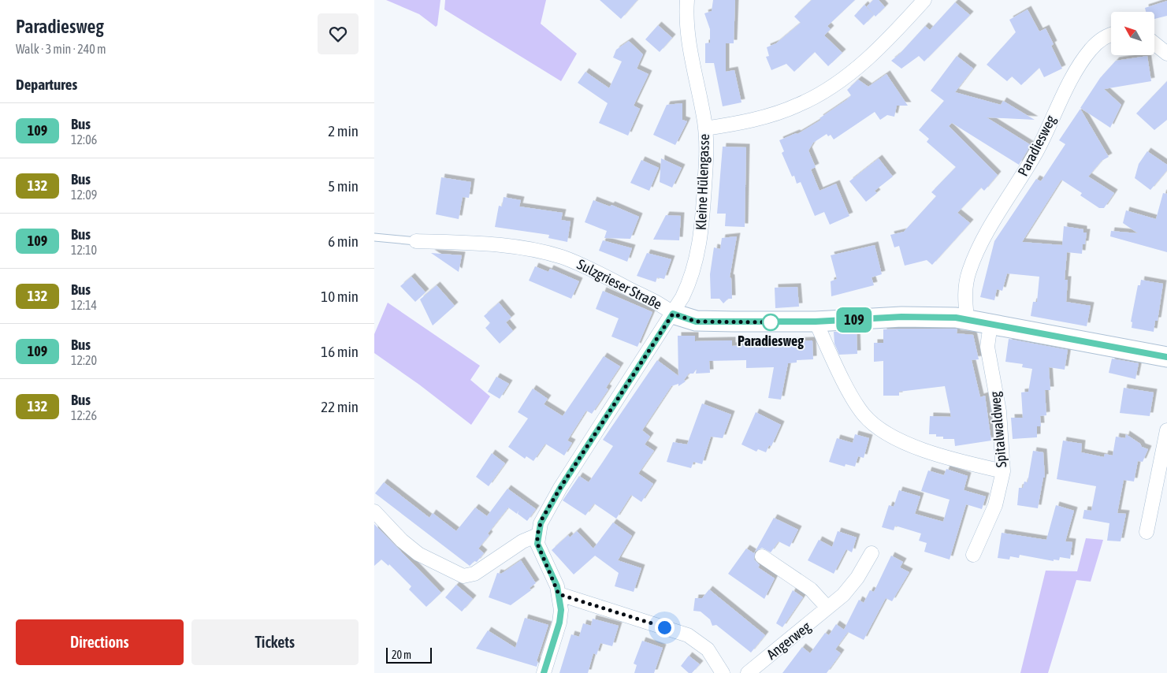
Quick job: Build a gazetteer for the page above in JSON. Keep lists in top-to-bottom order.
{
  "streets": {
    "street": [
      "Paradiesweg",
      "Kleine Hülengasse",
      "Sulzgrieser Straße",
      "Spitalwaldweg",
      "Angerweg"
    ]
  },
  "crossings": [
    ["Paradiesweg", "Sulzgrieser Straße"],
    ["Kleine Hülengasse", "Sulzgrieser Straße"],
    ["Sulzgrieser Straße", "Spitalwaldweg"]
  ],
  "places": ["Paradiesweg"],
  "lines": ["bus line 109"],
  "scale_bar": "20 m",
  "north": "top left",
  "page": {
    "heading": [
      ["Paradiesweg", "Walk · 3 min · 240 m"],
      "Departures"
    ],
    "on_map": "109",
    "list": [
      {
        "mark": "109",
        "name": "Bus",
        "note": "12:06",
        "value": "2 min"
      },
      {
        "mark": "132",
        "name": "Bus",
        "note": "12:09",
        "value": "5 min"
      },
      {
        "mark": "109",
        "name": "Bus",
        "note": "12:10",
        "value": "6 min"
      },
      {
        "mark": "132",
        "name": "Bus",
        "note": "12:14",
        "value": "10 min"
      },
      {
        "mark": "109",
        "name": "Bus",
        "note": "12:20",
        "value": "16 min"
      },
      {
        "mark": "132",
        "name": "Bus",
        "note": "12:26",
        "value": "22 min"
      }
    ],
    "buttons": ["Directions", "Tickets"],
    "scale": "20 m"
  }
}
